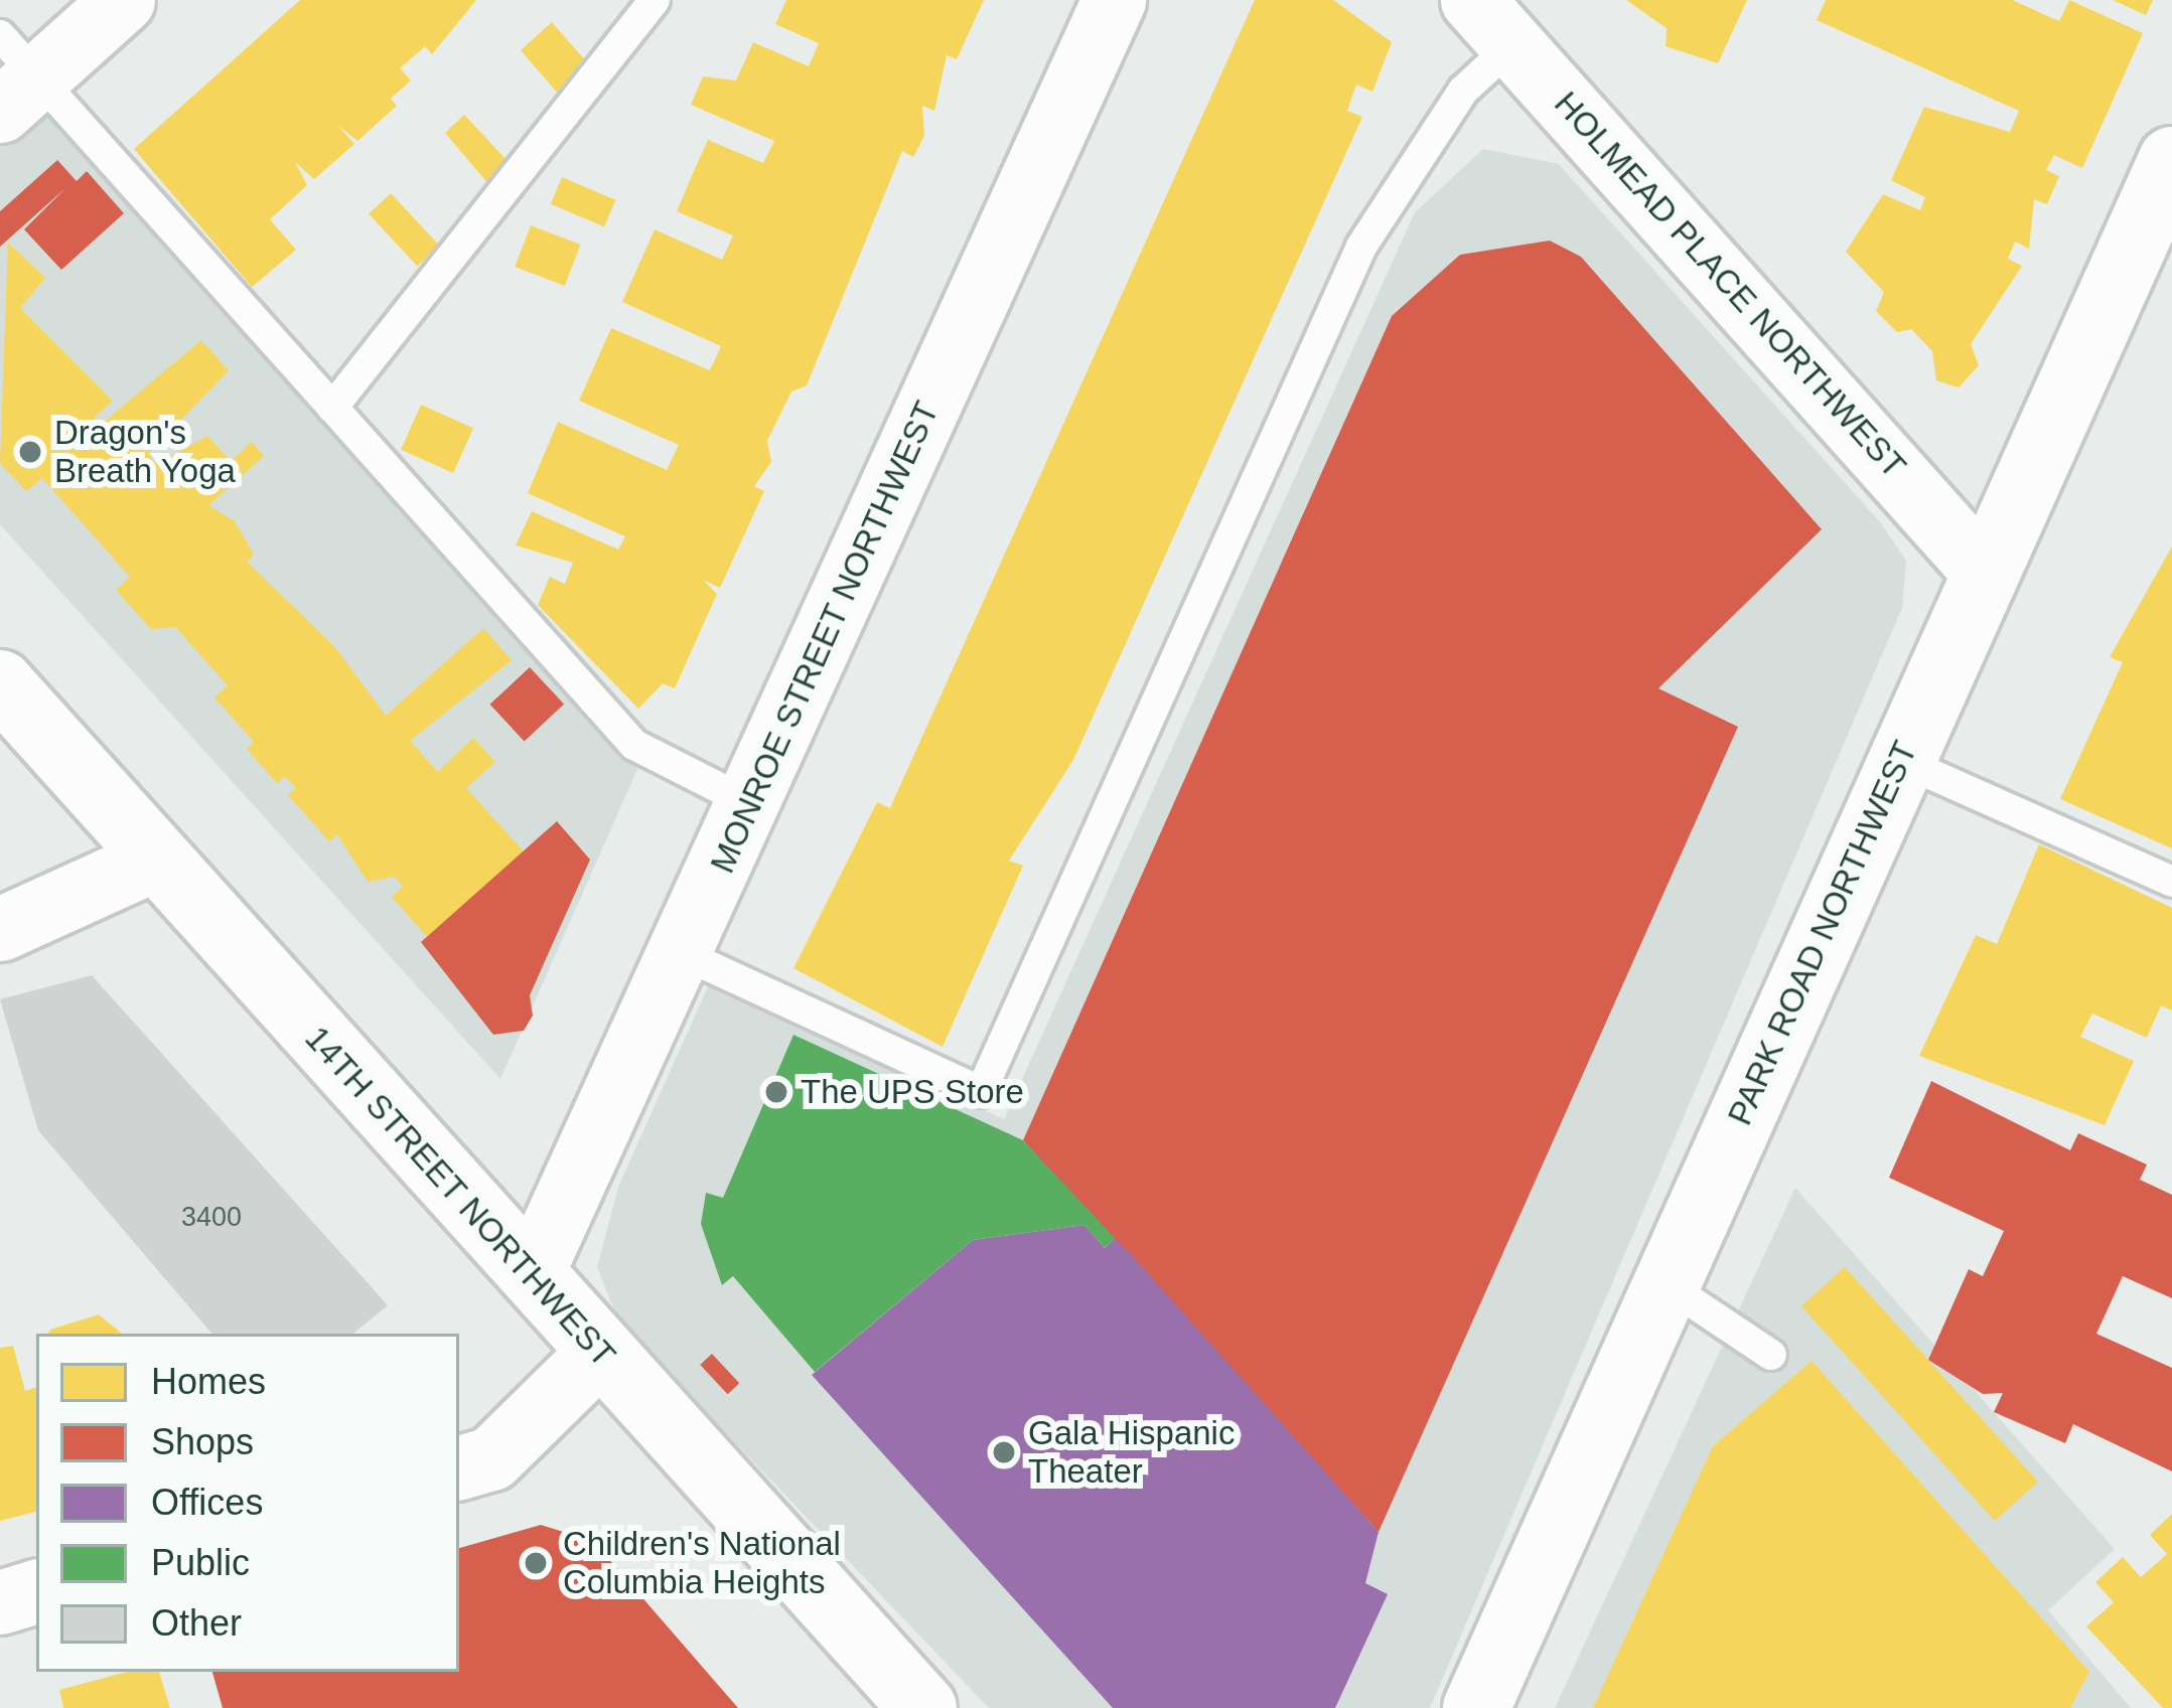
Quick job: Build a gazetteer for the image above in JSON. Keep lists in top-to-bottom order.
{
  "streets": {
    "street": [
      "HOLMEAD PLACE NORTHWEST",
      "MONROE STREET NORTHWEST",
      "PARK ROAD NORTHWEST",
      "14TH STREET NORTHWEST"
    ]
  },
  "crossings": [
    ["HOLMEAD PLACE NORTHWEST", "PARK ROAD NORTHWEST"],
    ["MONROE STREET NORTHWEST", "14TH STREET NORTHWEST"]
  ],
  "places": [
    "Dragon's Breath Yoga",
    "The UPS Store",
    "Gala Hispanic Theater",
    "Children's National Columbia Heights"
  ],
  "house_numbers": ["3400"],
  "legend": [
    "Homes",
    "Shops",
    "Offices",
    "Public",
    "Other"
  ]
}
